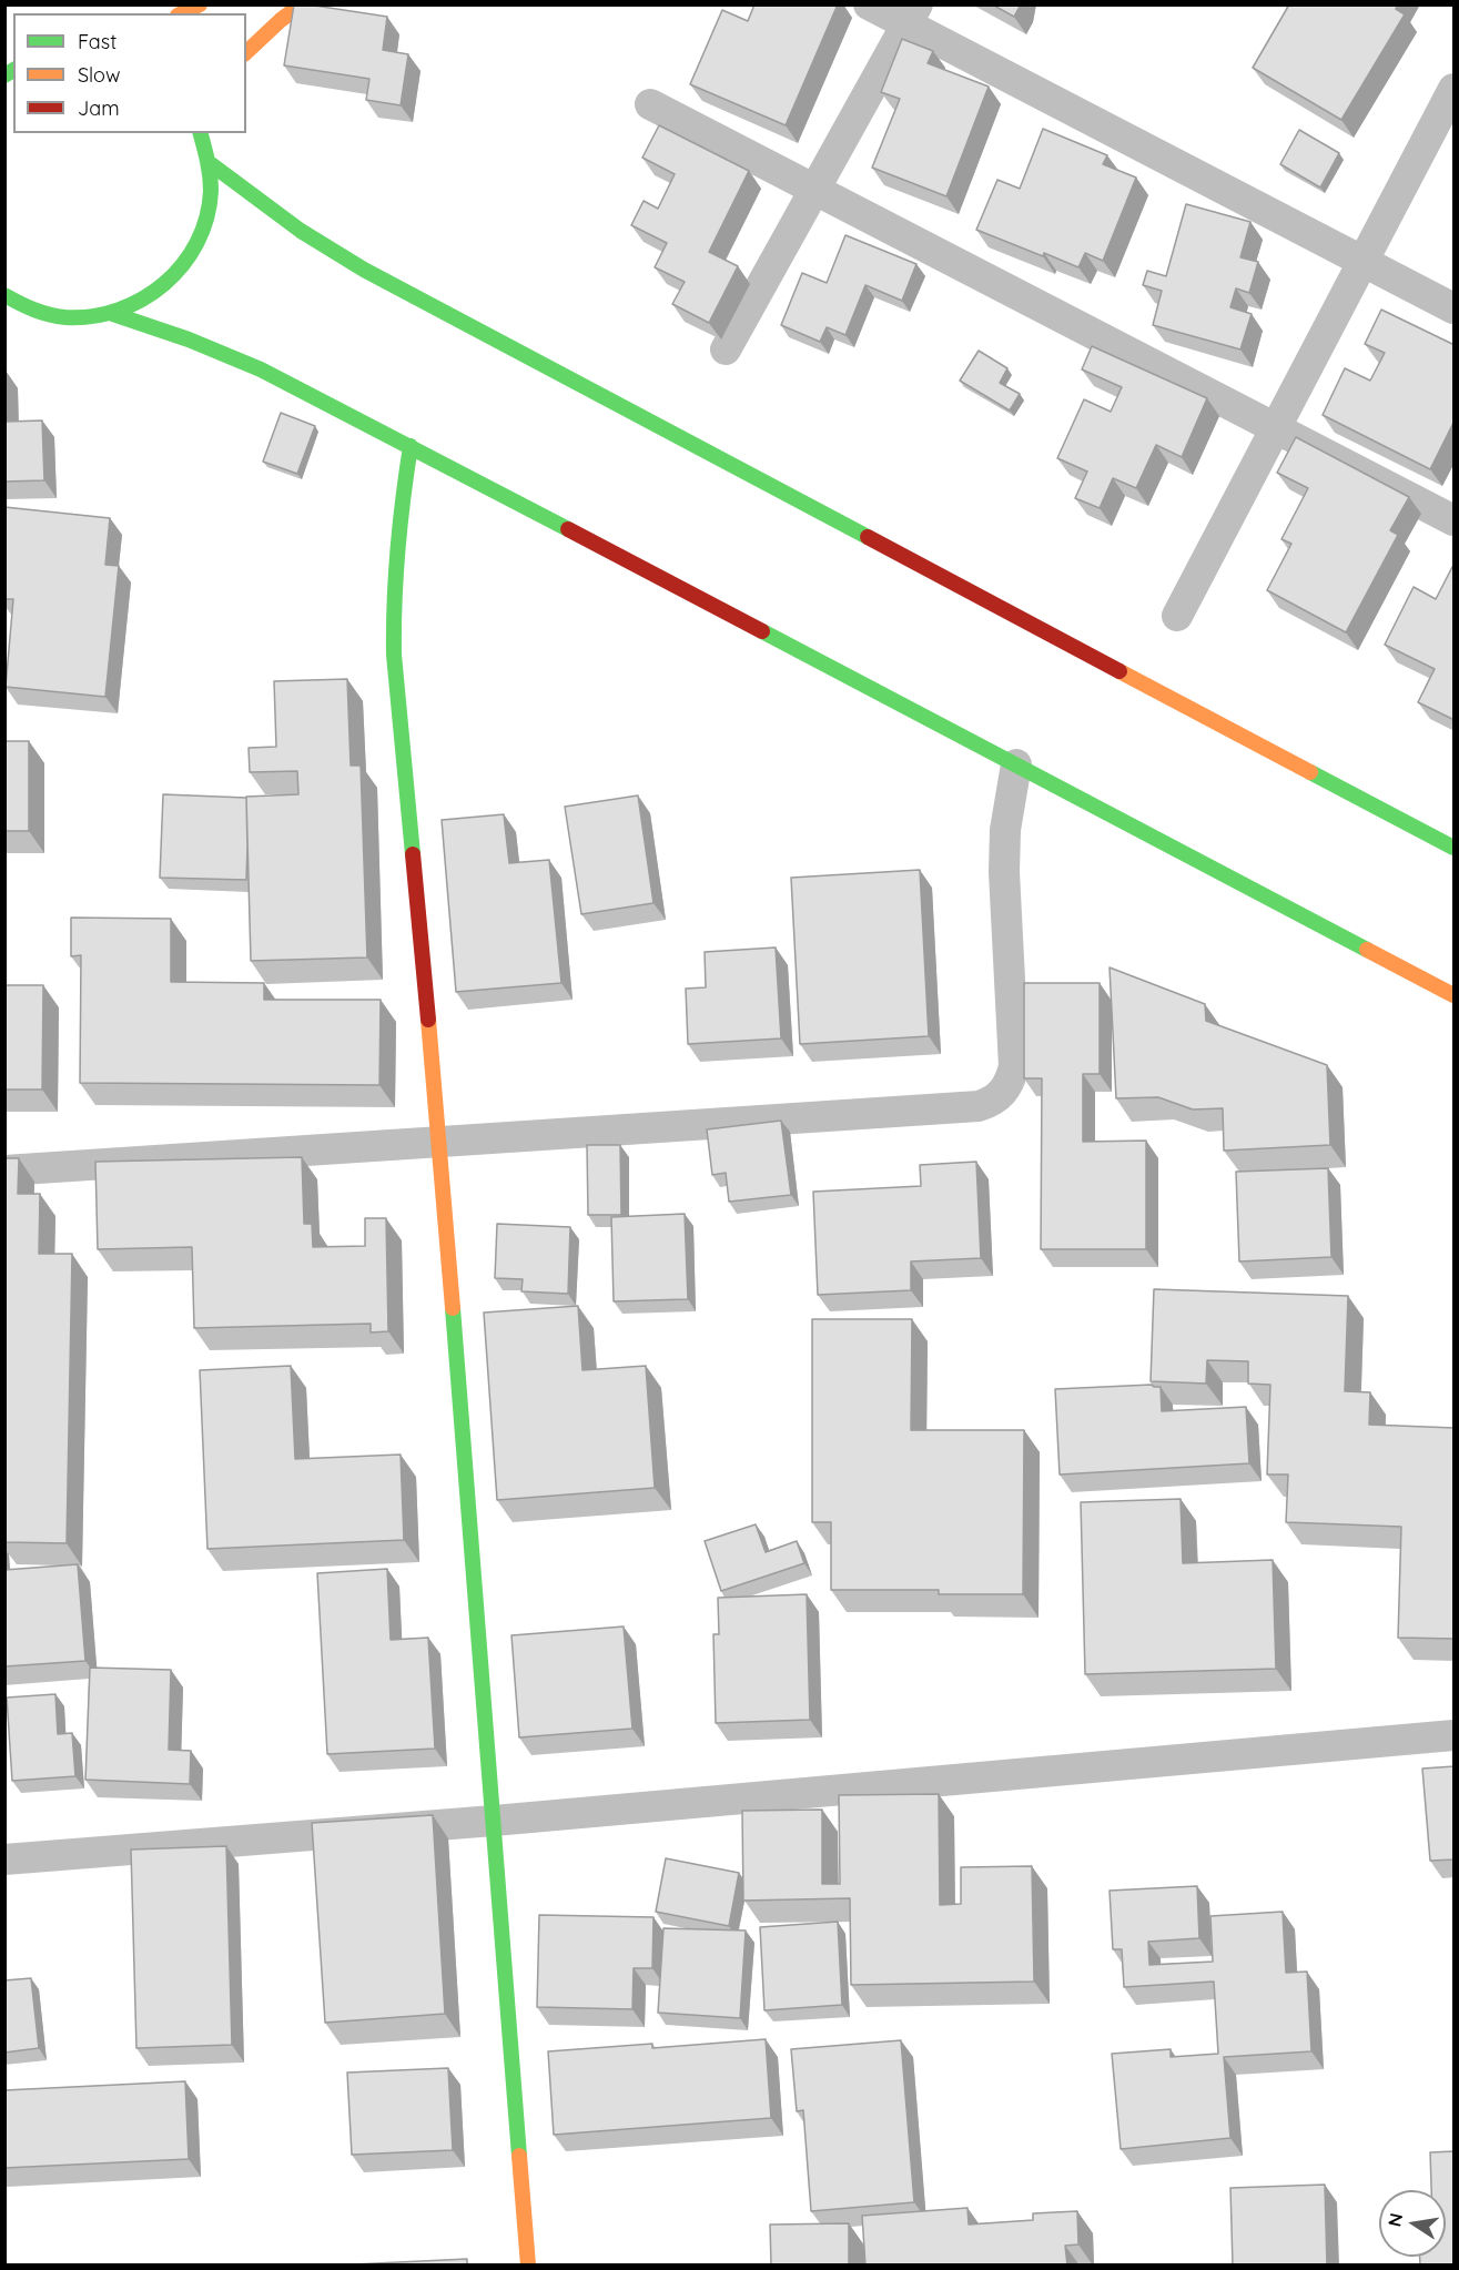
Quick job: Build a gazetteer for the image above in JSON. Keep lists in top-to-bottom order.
{
  "legend": ["Fast", "Slow", "Jam"],
  "north": "left"
}
